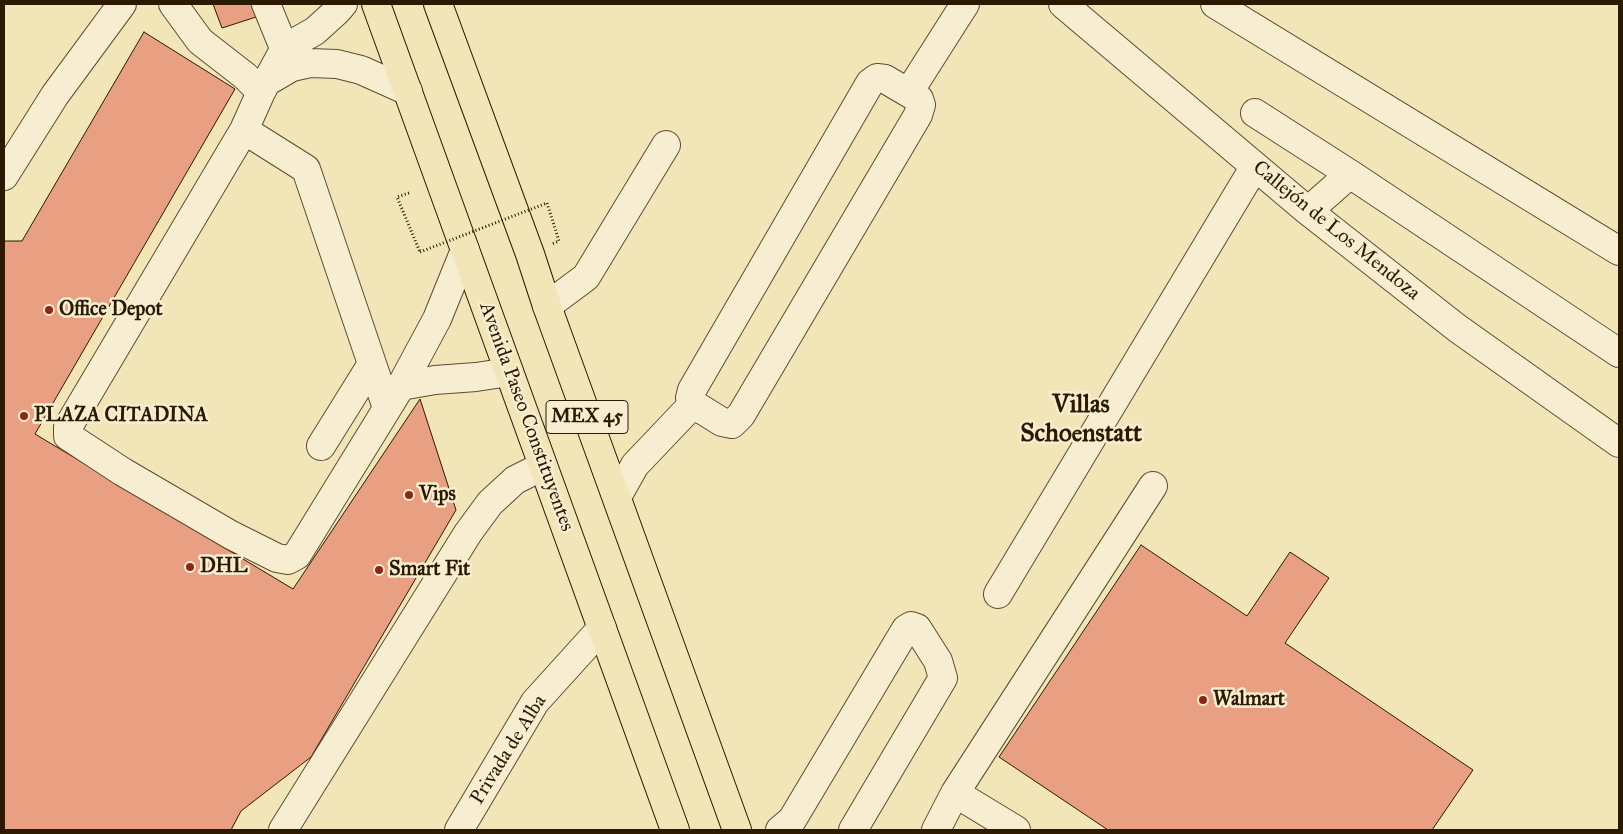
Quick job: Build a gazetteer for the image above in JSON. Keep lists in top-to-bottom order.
{
  "streets": {
    "highway": ["Avenida Paseo Constituyentes", "MEX 45"],
    "street": ["Callejón de Los Mendoza", "Privada de Alba"]
  },
  "crossings": [
    ["Avenida Paseo Constituyentes", "Privada de Alba"]
  ],
  "districts": ["Villas Schoenstatt"],
  "places": [
    "Office Depot",
    "PLAZA CITADINA",
    "Vips",
    "DHL",
    "Smart Fit",
    "Walmart"
  ]
}
